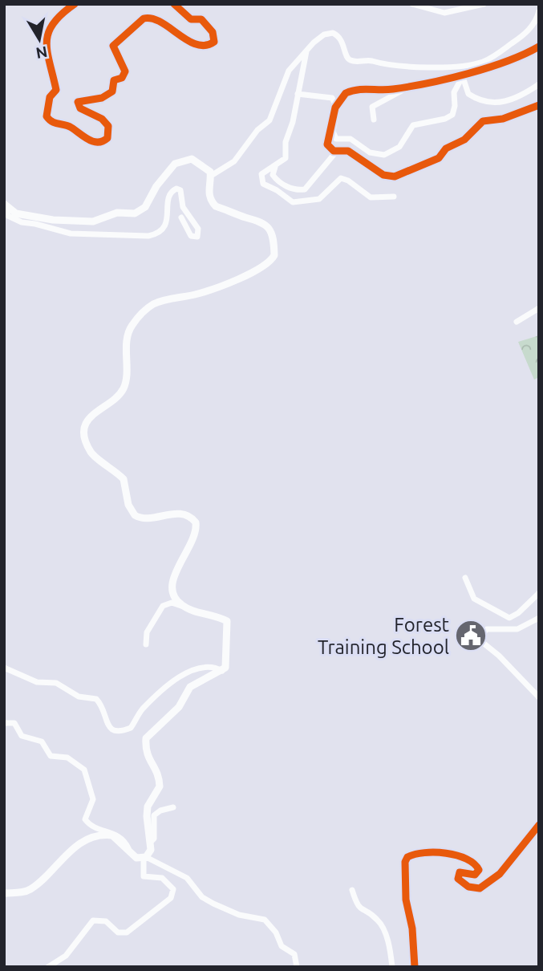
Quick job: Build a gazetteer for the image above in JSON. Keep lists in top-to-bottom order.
{
  "places": {
    "public building": ["Forest Training School"]
  },
  "north": "bottom"
}
